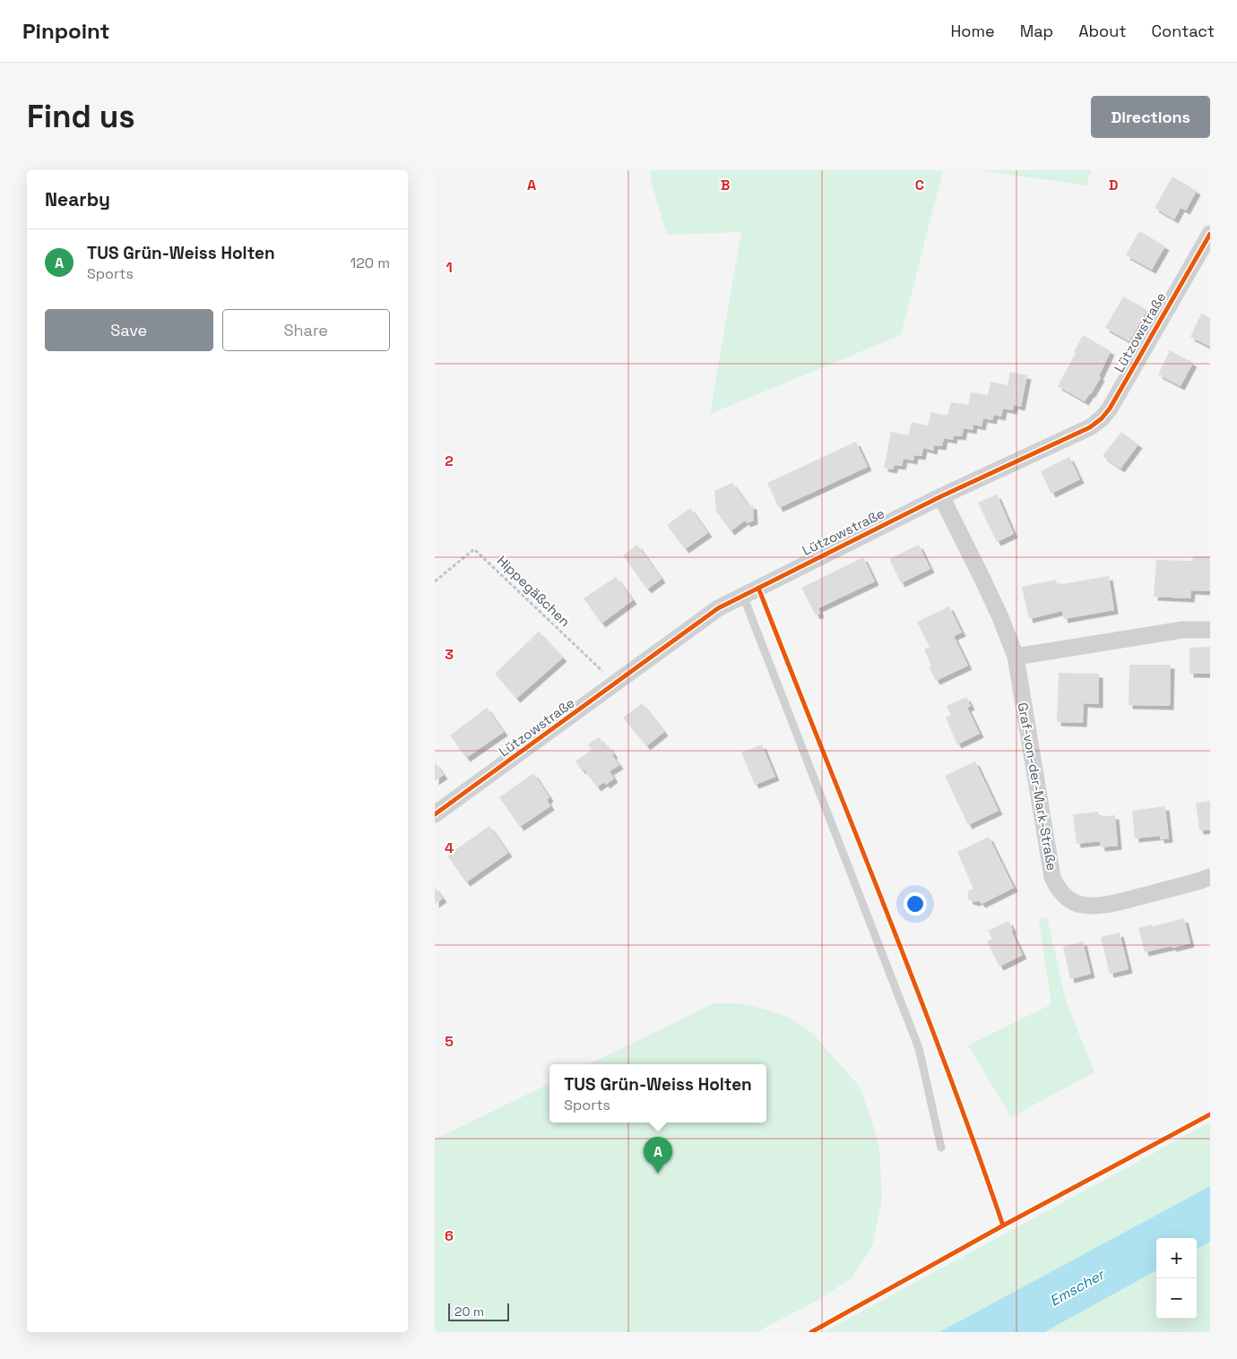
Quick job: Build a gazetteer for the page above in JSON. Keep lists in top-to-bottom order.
{
  "streets": {
    "street": ["Lützowstraße", "Graf-von-der-Mark-Straße"],
    "path": ["Hippegäßchen"]
  },
  "crossings": [
    ["Lützowstraße", "Hippegäßchen"],
    ["Lützowstraße", "Graf-von-der-Mark-Straße"]
  ],
  "water": ["Emscher"],
  "scale_bar": "20 m",
  "page": {
    "header": "Pinpoint",
    "nav": [
      "Home",
      "Map",
      "About",
      "Contact"
    ],
    "buttons": [
      "Directions",
      ["Save", "Share"]
    ],
    "title": "Find us",
    "heading": "Nearby",
    "list": [
      {
        "mark": "A",
        "name": "TUS Grün-Weiss Holten",
        "note": "Sports",
        "value": "120 m"
      }
    ],
    "popup": ["TUS Grün-Weiss Holten", "Sports"],
    "pins": "A",
    "map_buttons": ["+", "−"],
    "scale": "20 m"
  },
  "grid": {
    "columns": [
      "A",
      "B",
      "C",
      "D"
    ],
    "rows": [
      "1",
      "2",
      "3",
      "4",
      "5",
      "6"
    ]
  }
}
